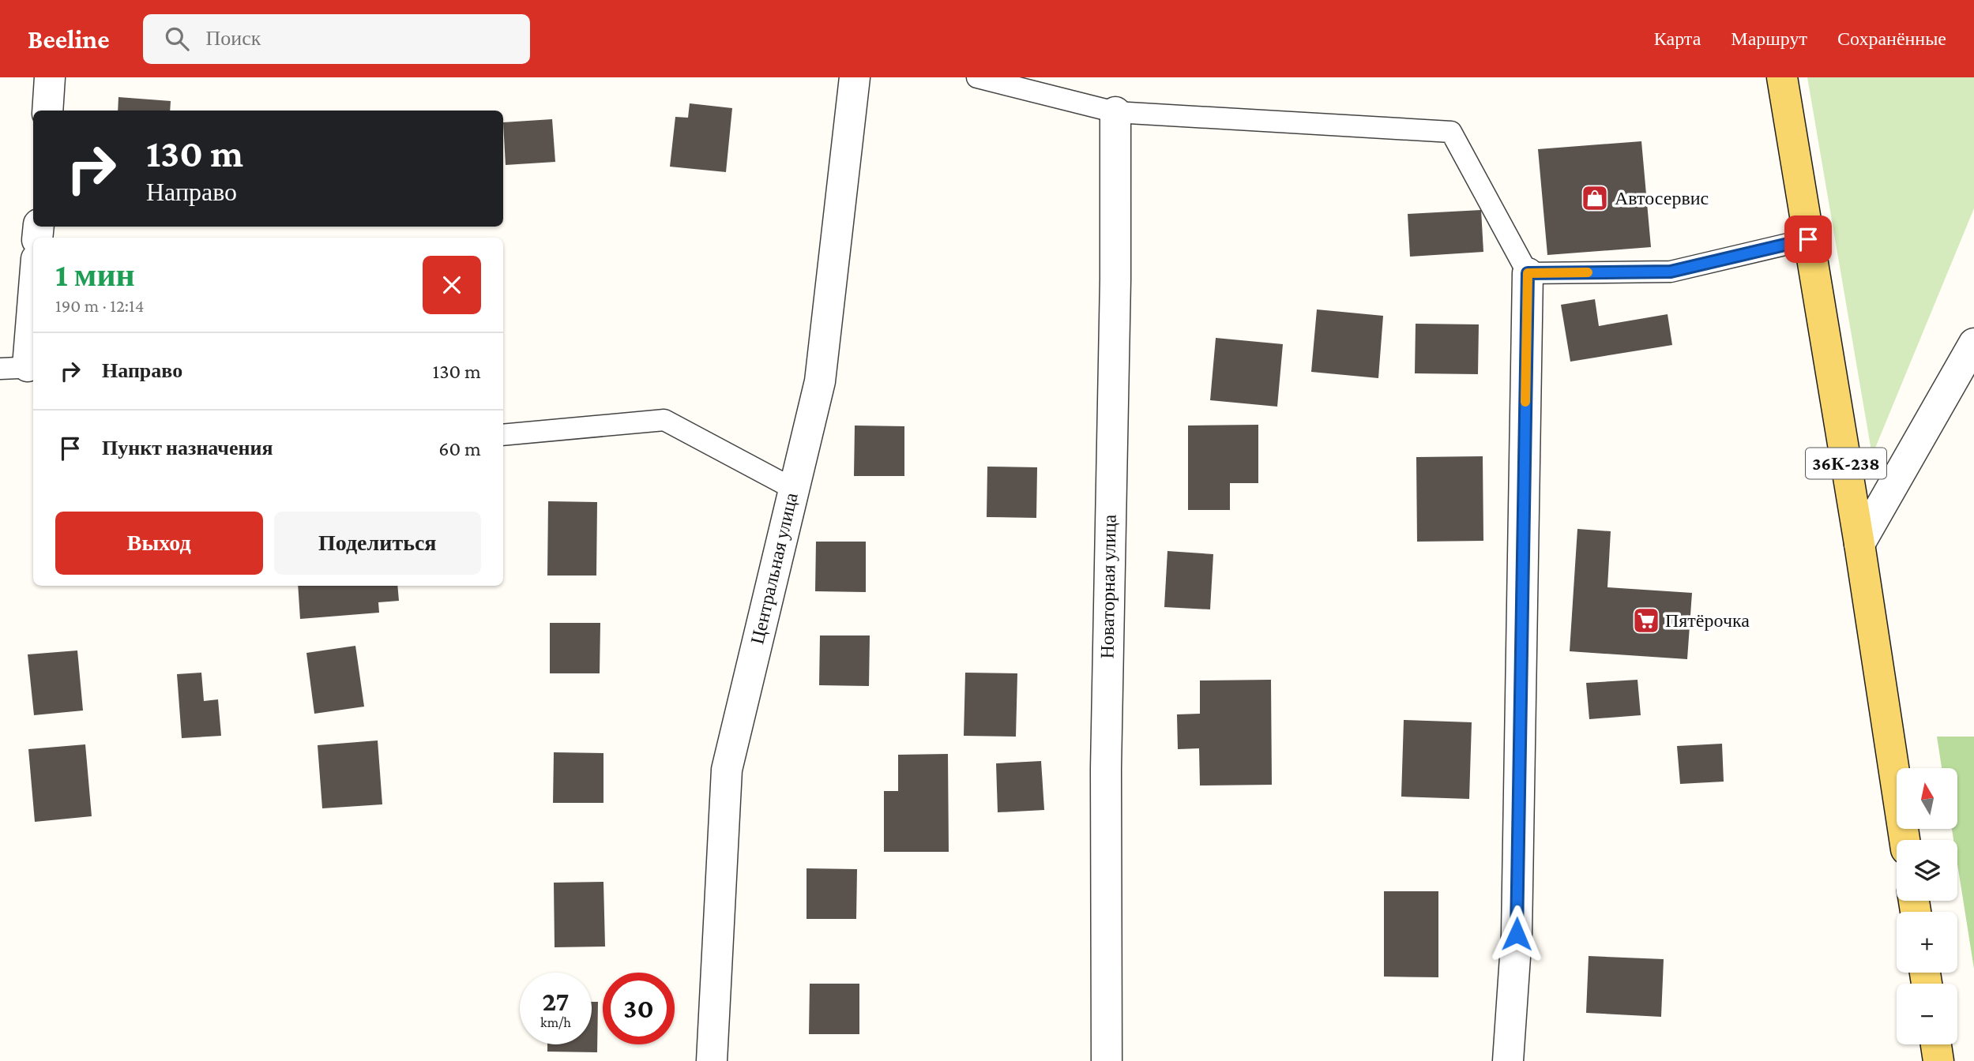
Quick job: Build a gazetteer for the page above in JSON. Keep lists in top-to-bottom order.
{
  "streets": {
    "main road": ["36К-238"],
    "street": ["Центральная улица", "Новаторная улица"]
  },
  "places": {
    "shop": ["Автосервис"],
    "supermarket": ["Пятёрочка"]
  },
  "north": "top",
  "page": {
    "header": "Beeline",
    "search": "Поиск",
    "nav": ["Карта", "Маршрут", "Сохранённые"],
    "turn": ["130 m", "Направо"],
    "heading": ["1 мин", "190 m · 12:14"],
    "list": [
      {
        "name": "Направо",
        "value": "130 m"
      },
      {
        "name": "Пункт назначения",
        "value": "60 m"
      }
    ],
    "buttons": ["Выход", "Поделиться"],
    "map_buttons": ["+", "−"],
    "speed": "27 km/h",
    "limit": "30"
  }
}
